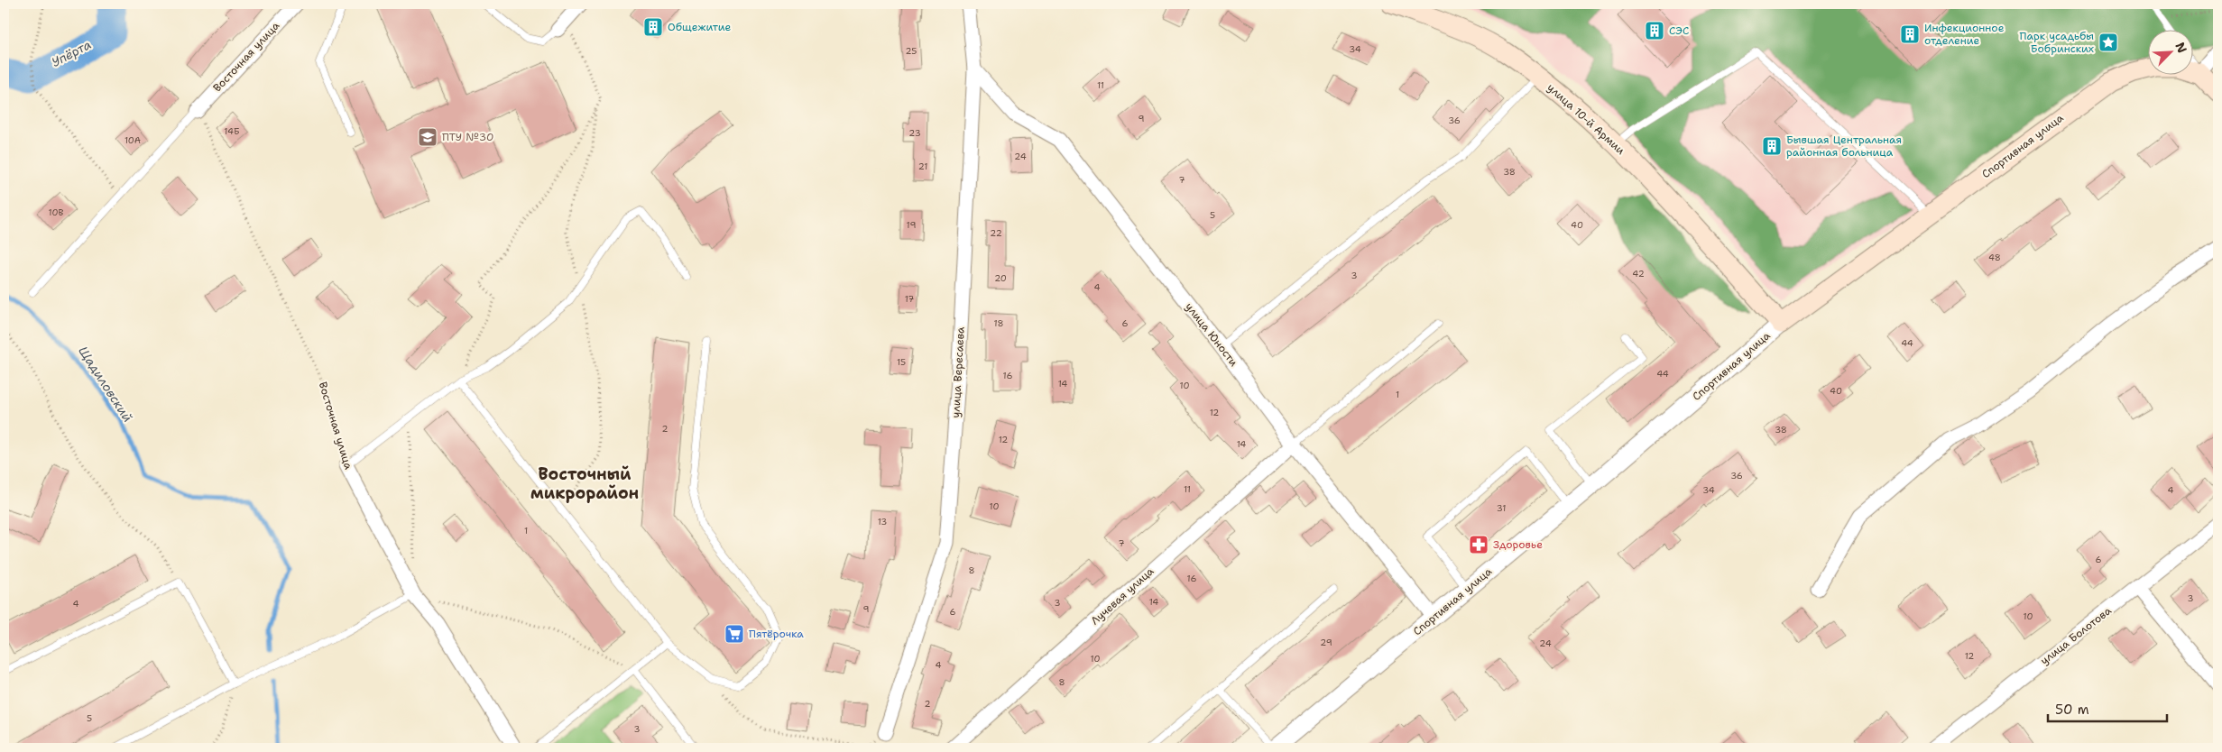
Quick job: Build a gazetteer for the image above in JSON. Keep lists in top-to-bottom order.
{
  "streets": {
    "main road": ["улица 10-й Армии", "Спортивная улица"],
    "street": [
      "Восточная улица",
      "улица Юности",
      "улица Вересаева",
      "Лучевая улица",
      "улица Болотова"
    ]
  },
  "crossings": [
    ["улица 10-й Армии", "Спортивная улица"],
    ["Спортивная улица", "улица Юности"],
    ["улица Юности", "улица Вересаева"],
    ["улица Юности", "Лучевая улица"]
  ],
  "districts": ["Восточный микрорайон"],
  "water": ["Упёрта", "Щадиловский"],
  "places": {
    "building": [
      "Общежитие",
      "СЭС",
      "Инфекционное отделение",
      "Бывшая Центральная районная больница"
    ],
    "place": ["Парк усадьбы Бобринских"],
    "school or university": ["ПТУ №30"],
    "pharmacy": ["Здоровье"],
    "supermarket": ["Пятёрочка"]
  },
  "house_numbers": [
    "34",
    "25",
    "11",
    "9",
    "36",
    "14Б",
    "23",
    "10А",
    "24",
    "21",
    "38",
    "7",
    "10В",
    "5",
    "19",
    "40",
    "22",
    "48",
    "42",
    "3",
    "20",
    "4",
    "17",
    "18",
    "6",
    "44",
    "15",
    "44",
    "16",
    "14",
    "10",
    "40",
    "1",
    "12",
    "2",
    "38",
    "12",
    "14",
    "36",
    "11",
    "34",
    "4",
    "10",
    "31",
    "13",
    "1",
    "7",
    "6",
    "8",
    "16",
    "3",
    "14",
    "3",
    "4",
    "9",
    "6",
    "10",
    "29",
    "24",
    "12",
    "10",
    "4",
    "8",
    "2",
    "5",
    "3"
  ],
  "scale_bar": "50 m",
  "north": "top right"
}
